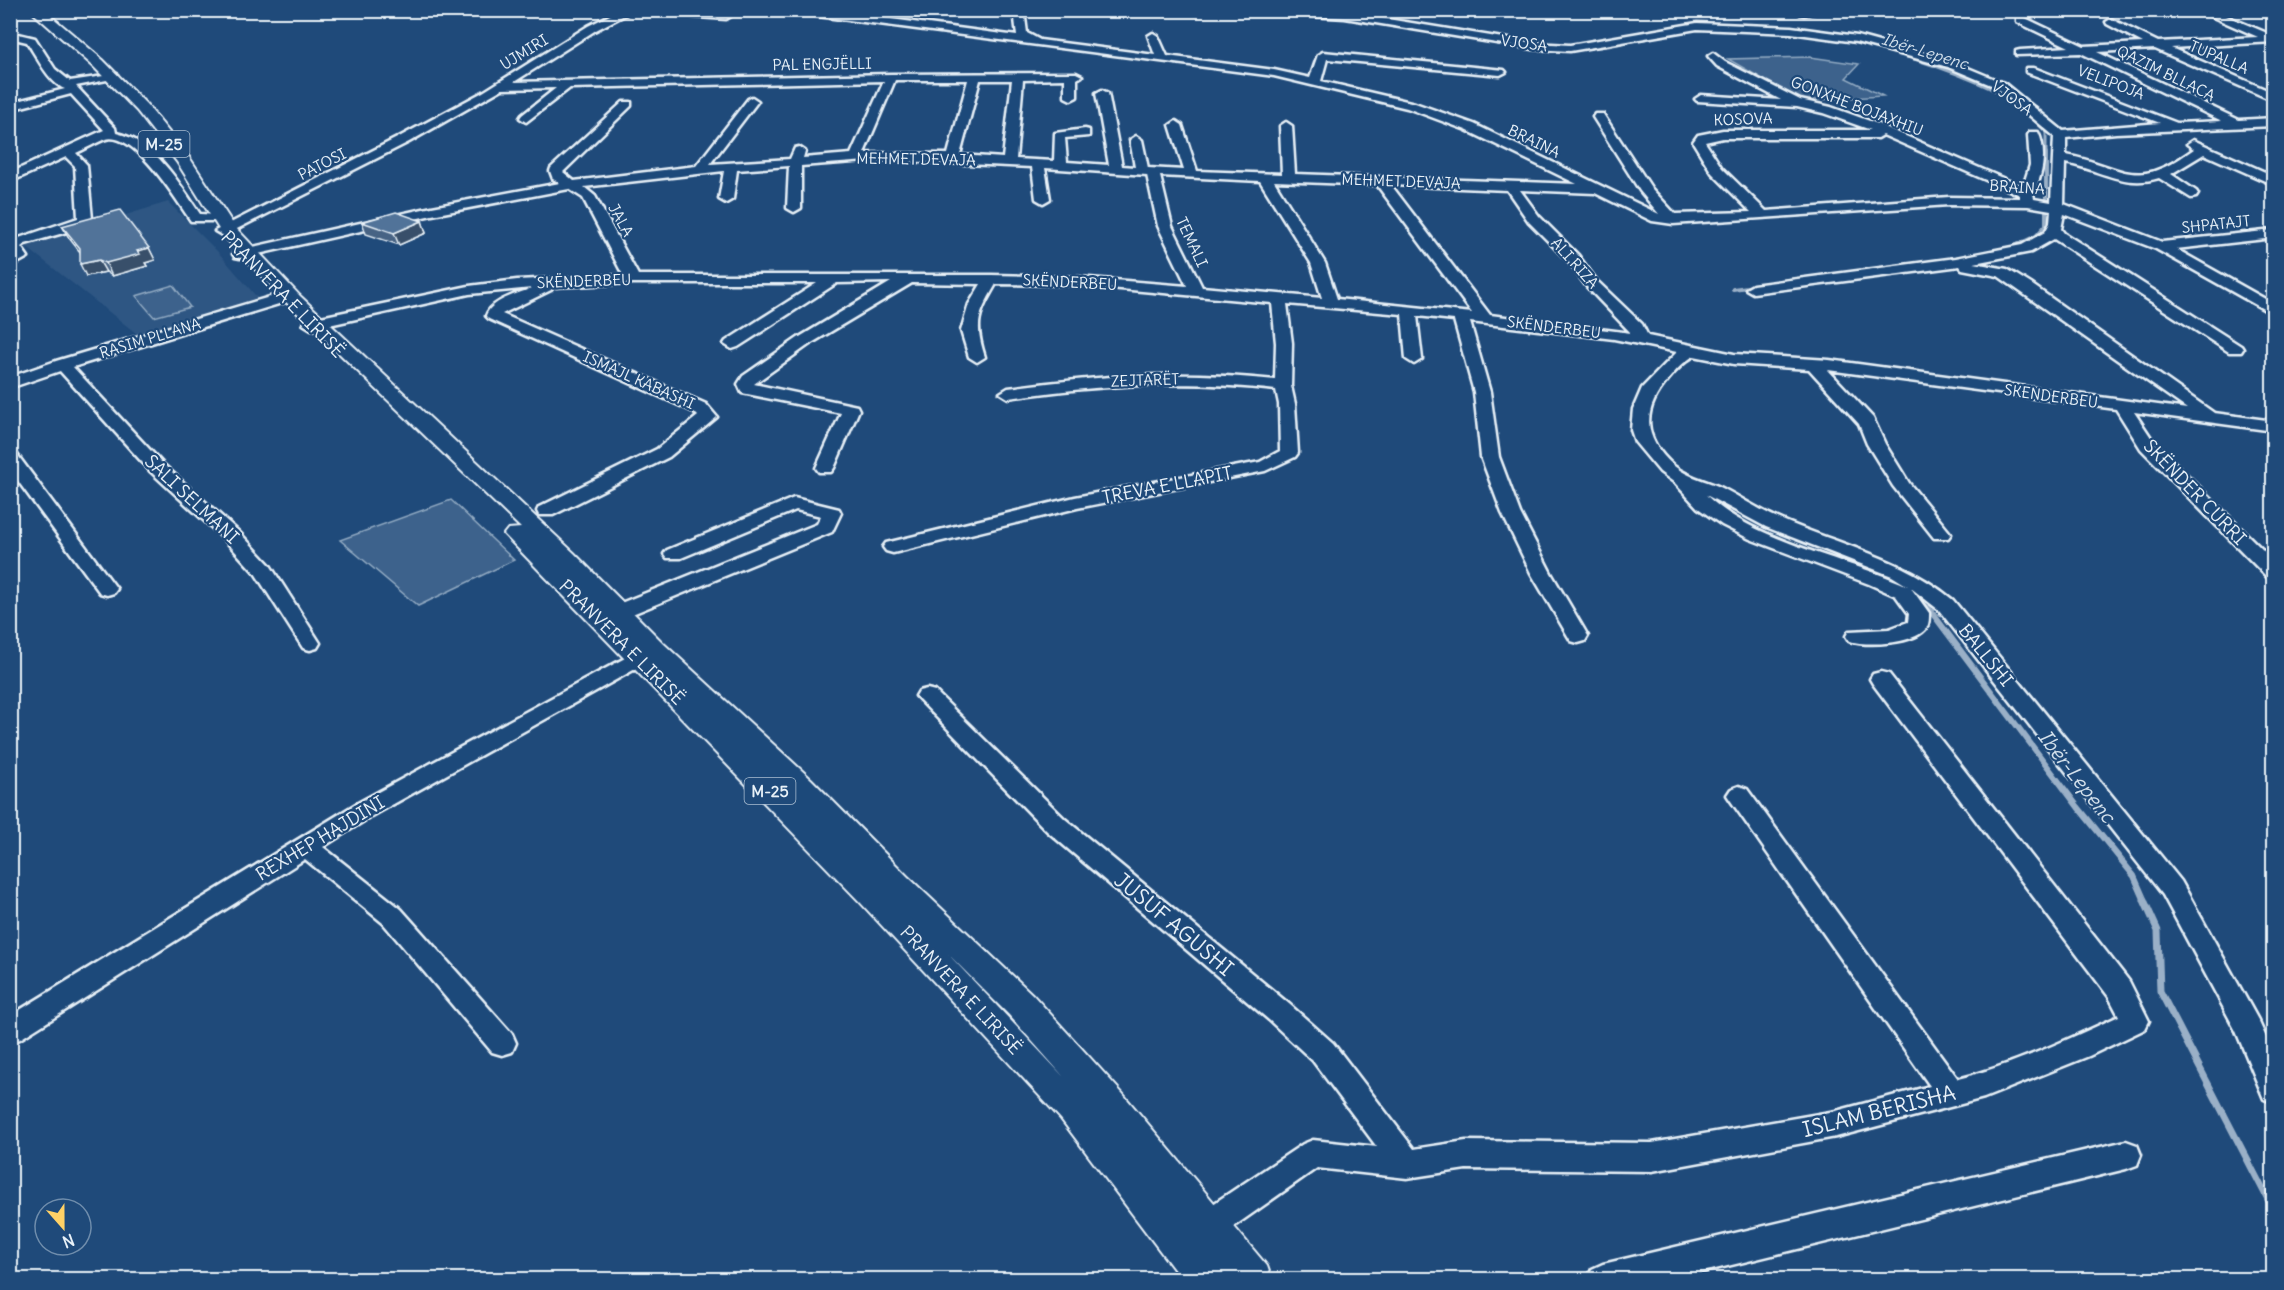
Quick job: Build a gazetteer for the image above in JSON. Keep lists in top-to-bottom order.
{
  "streets": {
    "main road": ["M-25", "PRANVERA E LIRISË"],
    "street": [
      "VJOSA",
      "UJMIRI",
      "TUPALLA",
      "PAL ENGJËLLI",
      "QAZIM BLLACA",
      "VELIPOJA",
      "GONXHE BOJAXHIU",
      "KOSOVA",
      "BRAINA",
      "MEHMET DEVAJA",
      "PATOSI",
      "JALA",
      "SHPATAJT",
      "TEMALI",
      "ALI RIZA",
      "SKËNDERBEU",
      "RASIM PLLANA",
      "ISMAJL KABASHI",
      "ZEJTARËT",
      "SKENDERBEU",
      "TREVA E LLAPIT",
      "SKËNDER CURRI",
      "SALI SELMANI",
      "BALLSHI",
      "REXHEP HAJDINI",
      "JUSUF AGUSHI",
      "ISLAM BERISHA"
    ]
  },
  "crossings": [
    ["VJOSA", "VELIPOJA"],
    ["UJMIRI", "PAL ENGJËLLI"],
    ["TUPALLA", "QAZIM BLLACA"],
    ["PAL ENGJËLLI", "PATOSI"],
    ["QAZIM BLLACA", "VELIPOJA"],
    ["GONXHE BOJAXHIU", "KOSOVA"],
    ["GONXHE BOJAXHIU", "BRAINA"],
    ["KOSOVA", "BRAINA"],
    ["BRAINA", "MEHMET DEVAJA"],
    ["MEHMET DEVAJA", "JALA"],
    ["MEHMET DEVAJA", "TEMALI"],
    ["MEHMET DEVAJA", "ALI RIZA"],
    ["MEHMET DEVAJA", "PRANVERA E LIRISË"],
    ["PATOSI", "PRANVERA E LIRISË"],
    ["JALA", "SKËNDERBEU"],
    ["TEMALI", "SKËNDERBEU"],
    ["ALI RIZA", "SKËNDERBEU"],
    ["SKËNDERBEU", "PRANVERA E LIRISË"],
    ["SKËNDERBEU", "ISMAJL KABASHI"],
    ["SKËNDERBEU", "SKENDERBEU"],
    ["SKËNDERBEU", "TREVA E LLAPIT"],
    ["SKËNDERBEU", "BALLSHI"],
    ["PRANVERA E LIRISË", "RASIM PLLANA"],
    ["PRANVERA E LIRISË", "REXHEP HAJDINI"],
    ["PRANVERA E LIRISË", "ISLAM BERISHA"],
    ["RASIM PLLANA", "SALI SELMANI"],
    ["ZEJTARËT", "TREVA E LLAPIT"],
    ["SKENDERBEU", "SKËNDER CURRI"],
    ["JUSUF AGUSHI", "ISLAM BERISHA"]
  ],
  "water": ["Ibër-Lepenc"],
  "north": "bottom"
}
